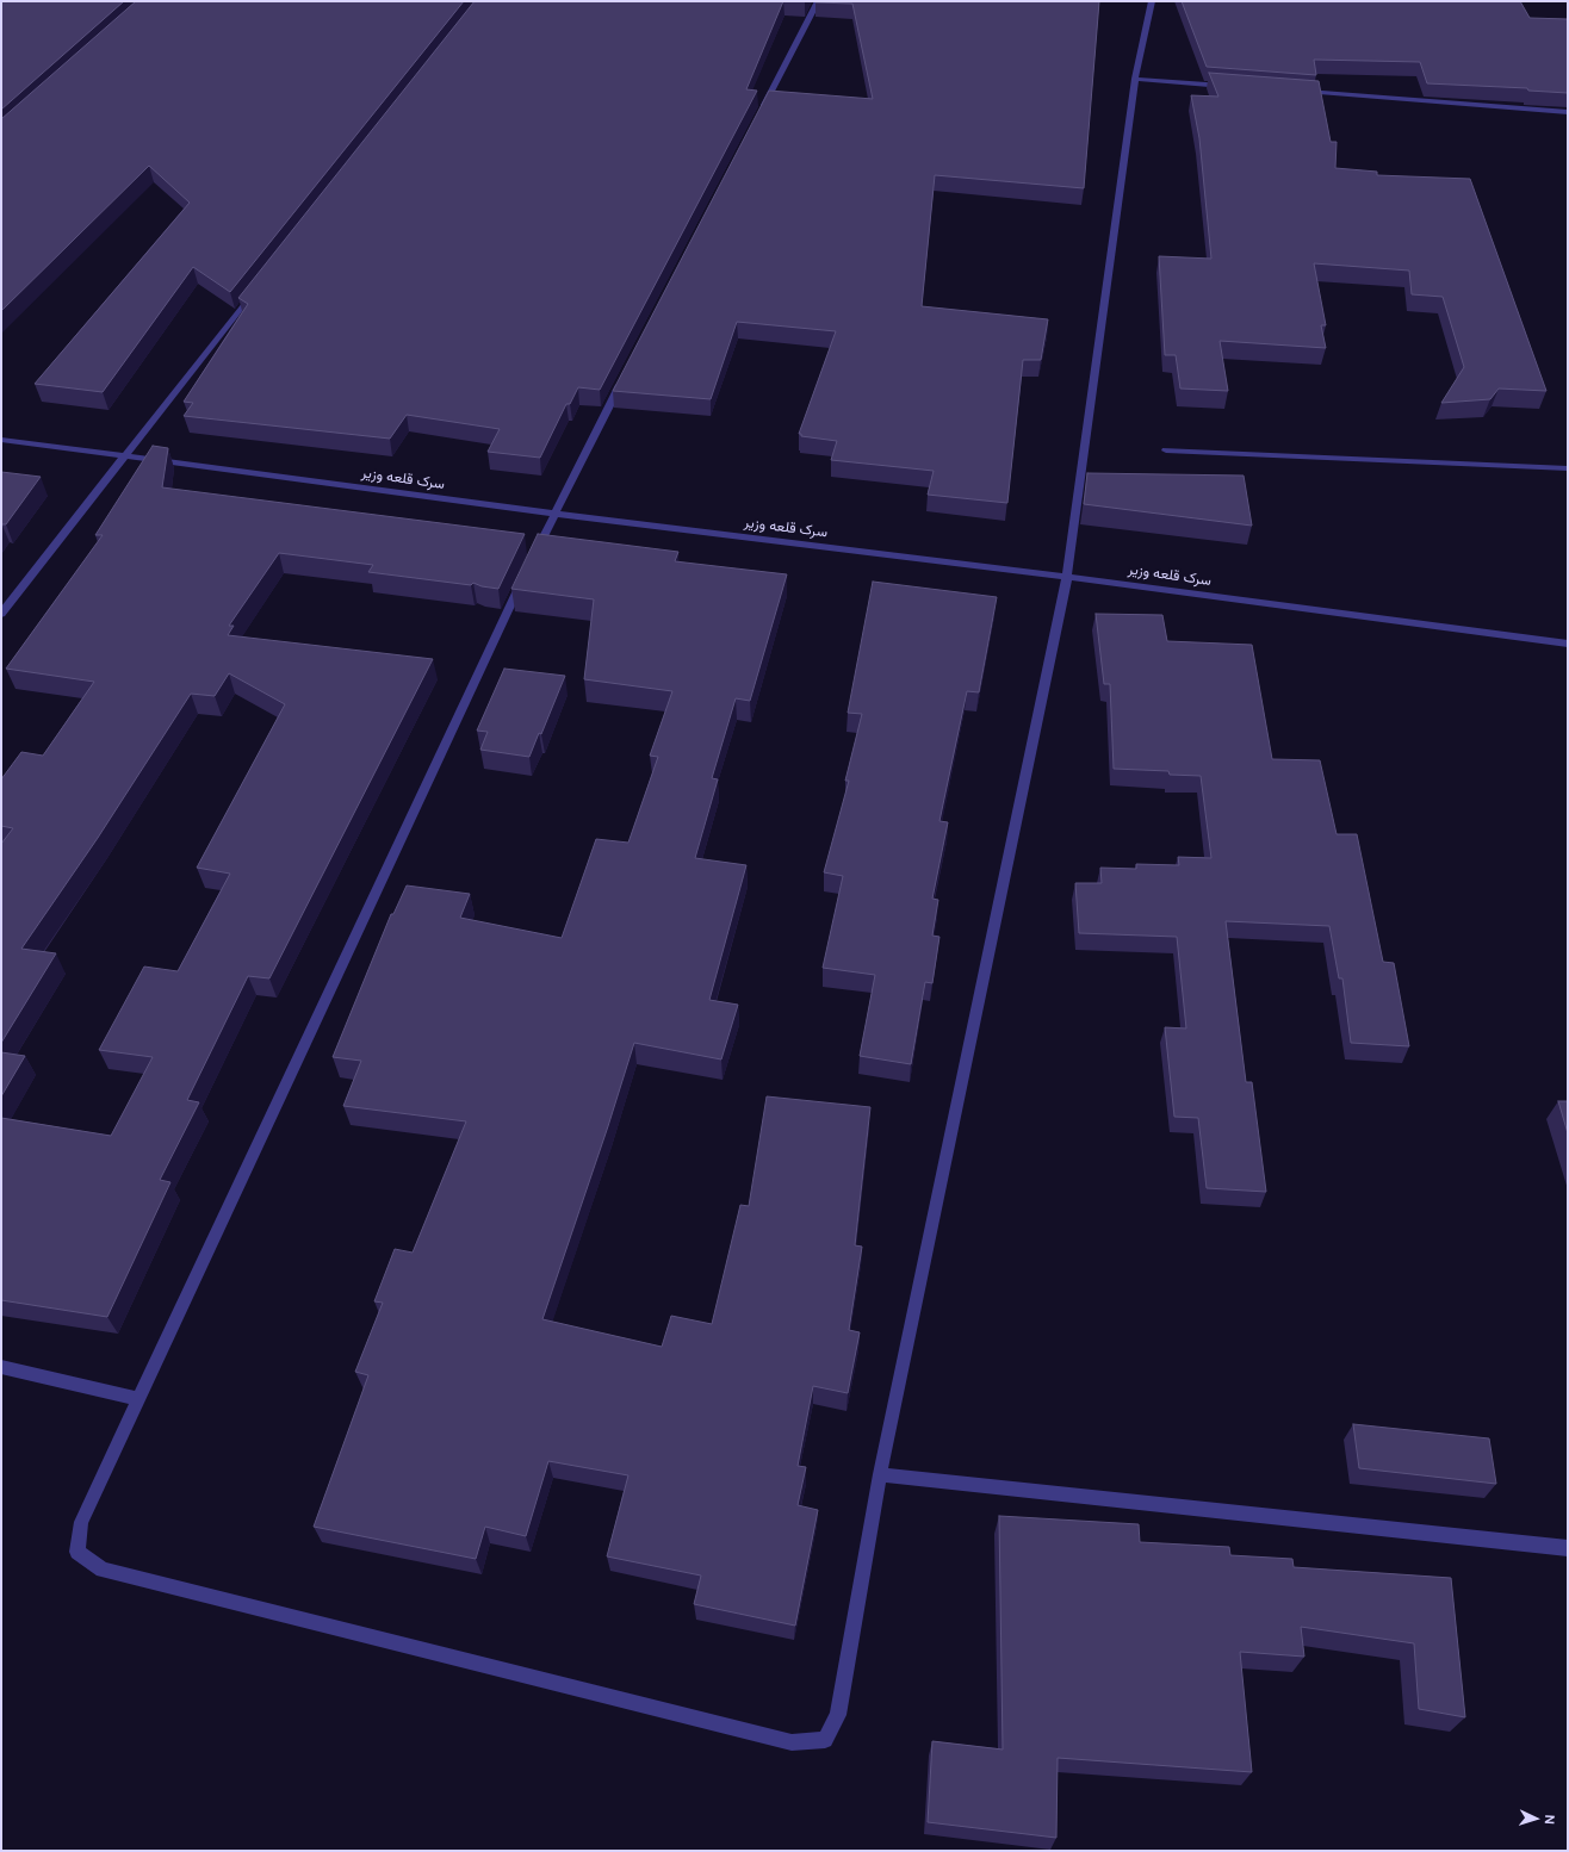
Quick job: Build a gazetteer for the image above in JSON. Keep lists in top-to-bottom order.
{
  "streets": {
    "street": ["سرک قلعه وزیر"]
  },
  "north": "right"
}
